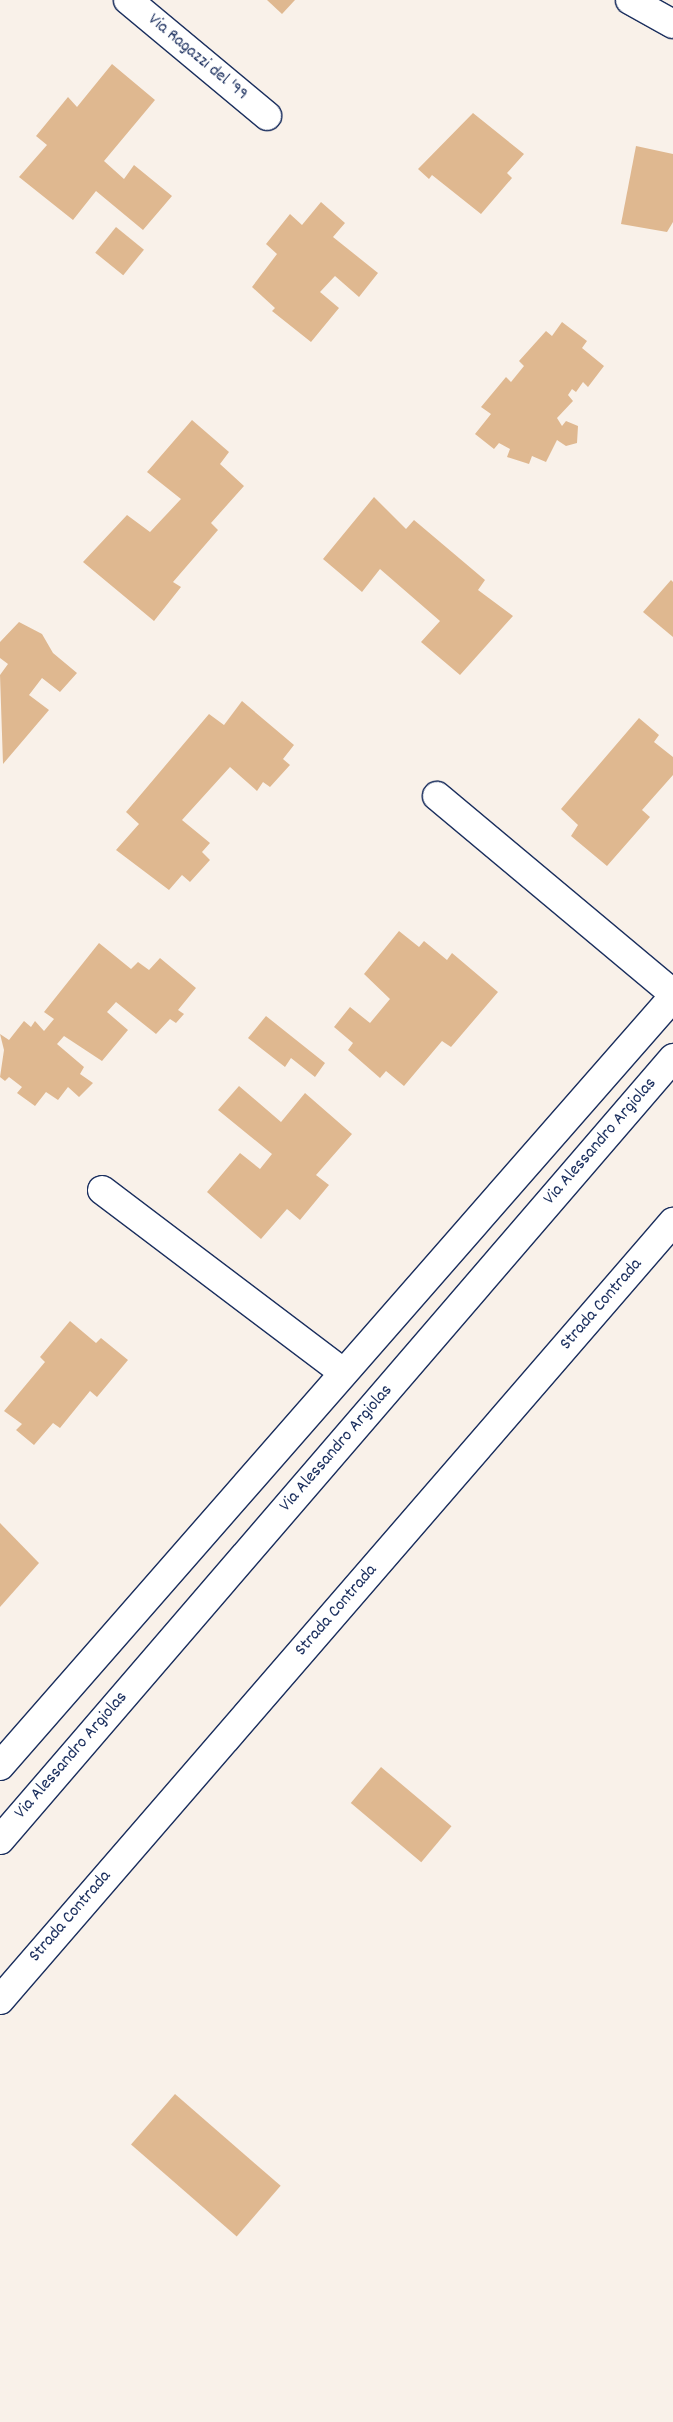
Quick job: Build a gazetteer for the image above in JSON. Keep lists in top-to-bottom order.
{
  "streets": {
    "street": ["Via Ragazzi del '99", "Via Alessandro Argiolas", "Strada Contrada"]
  }
}
